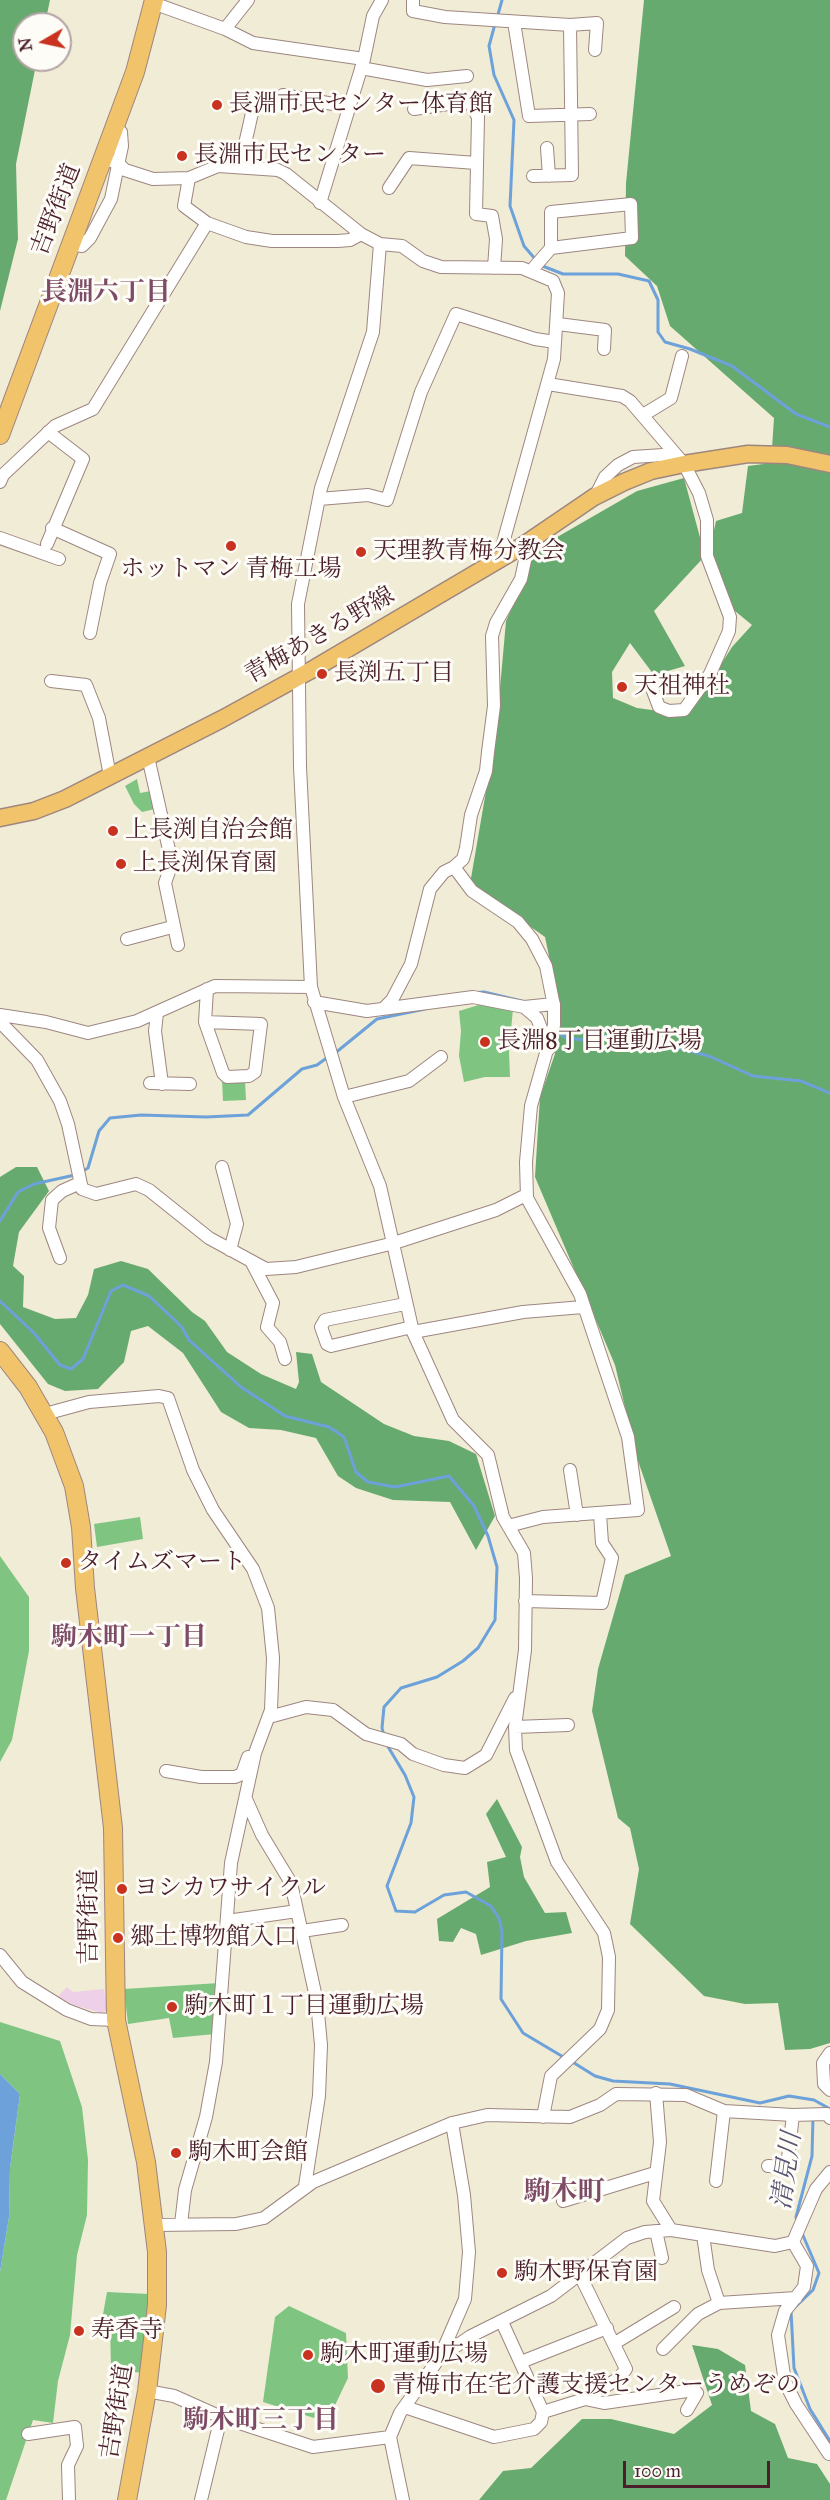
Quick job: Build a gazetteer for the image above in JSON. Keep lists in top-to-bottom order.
{
  "streets": {
    "highway": ["吉野街道"],
    "main road": ["青梅あきる野線"]
  },
  "districts": [
    "長淵六丁目",
    "駒木町一丁目",
    "駒木町",
    "駒木町三丁目"
  ],
  "water": ["清見川"],
  "places": [
    "長淵市民センター体育館",
    "長淵市民センター",
    "ホットマン 青梅工場",
    "天理教青梅分教会",
    "長渕五丁目",
    "天祖神社",
    "上長渕自治会館",
    "上長渕保育園",
    "長淵8丁目運動広場",
    "タイムズマート",
    "ヨシカワサイクル",
    "郷土博物館入口",
    "駒木町１丁目運動広場",
    "駒木町会館",
    "駒木野保育園",
    "寿香寺",
    "駒木町運動広場",
    "青梅市在宅介護支援センターうめぞの"
  ],
  "scale_bar": "100 m",
  "north": "left"
}
